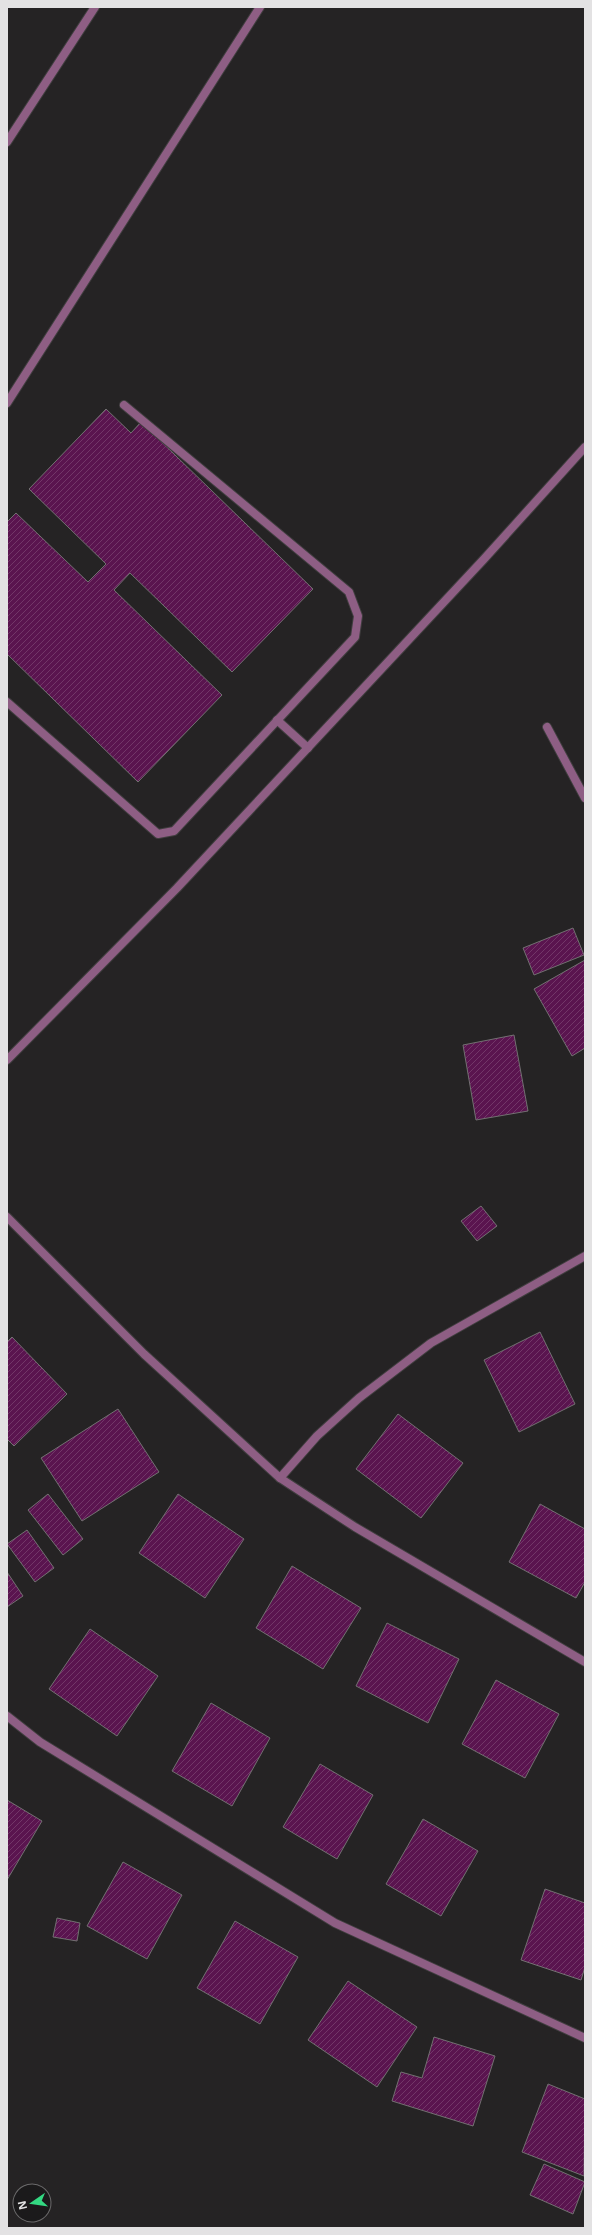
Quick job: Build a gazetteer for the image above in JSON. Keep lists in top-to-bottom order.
{
  "north": "left"
}
